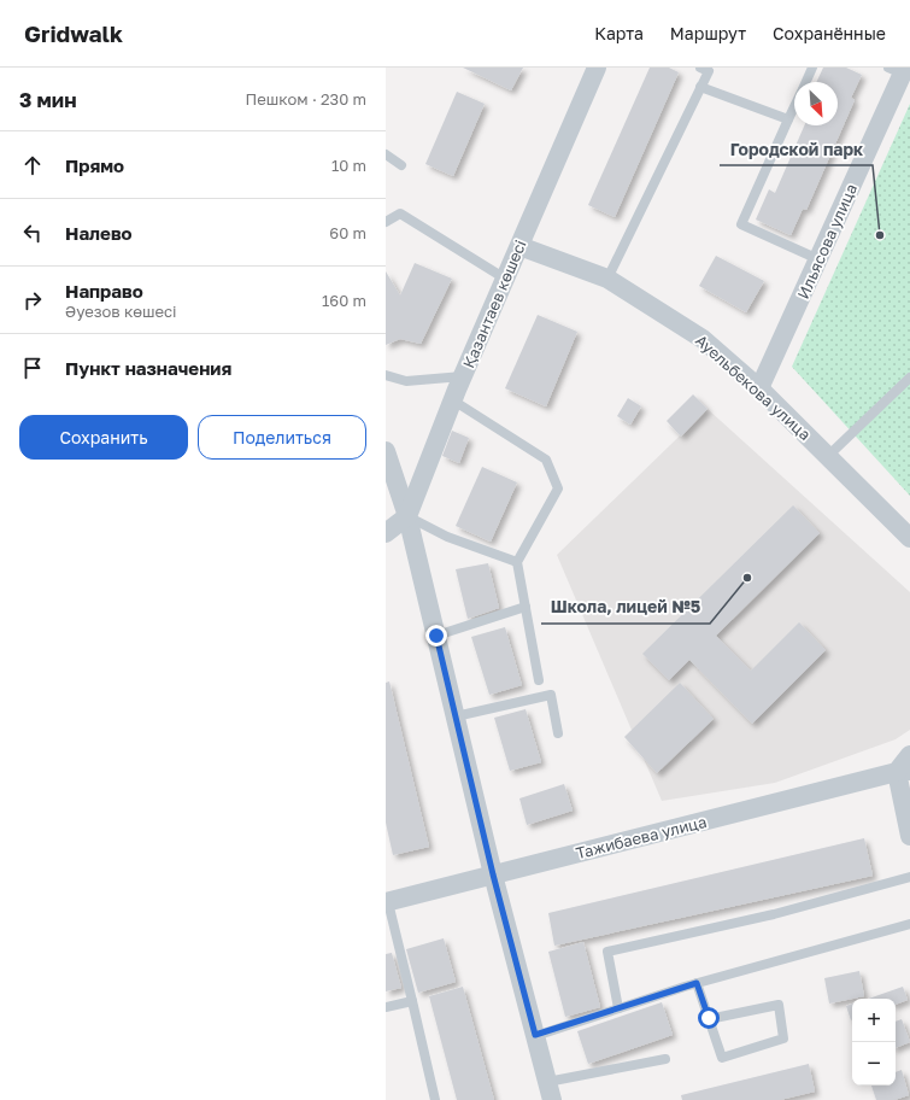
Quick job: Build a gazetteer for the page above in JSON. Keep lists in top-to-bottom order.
{
  "streets": {
    "street": [
      "Ильясова улица",
      "Қазантаев көшесі",
      "Ауельбекова улица",
      "Тажибаева улица"
    ]
  },
  "crossings": [
    ["Ильясова улица", "Ауельбекова улица"],
    ["Қазантаев көшесі", "Ауельбекова улица"]
  ],
  "places": ["Городской парк", "Школа, лицей №5"],
  "north": "bottom right",
  "page": {
    "header": "Gridwalk",
    "nav": ["Карта", "Маршрут", "Сохранённые"],
    "heading": ["3 мин", "Пешком · 230 m"],
    "list": [
      ["Прямо", "10 m"],
      ["Налево", "60 m"],
      ["Направо", "Әуезов көшесі", "160 m"],
      "Пункт назначения"
    ],
    "buttons": ["Сохранить", "Поделиться"],
    "map_buttons": ["+", "−"]
  }
}
